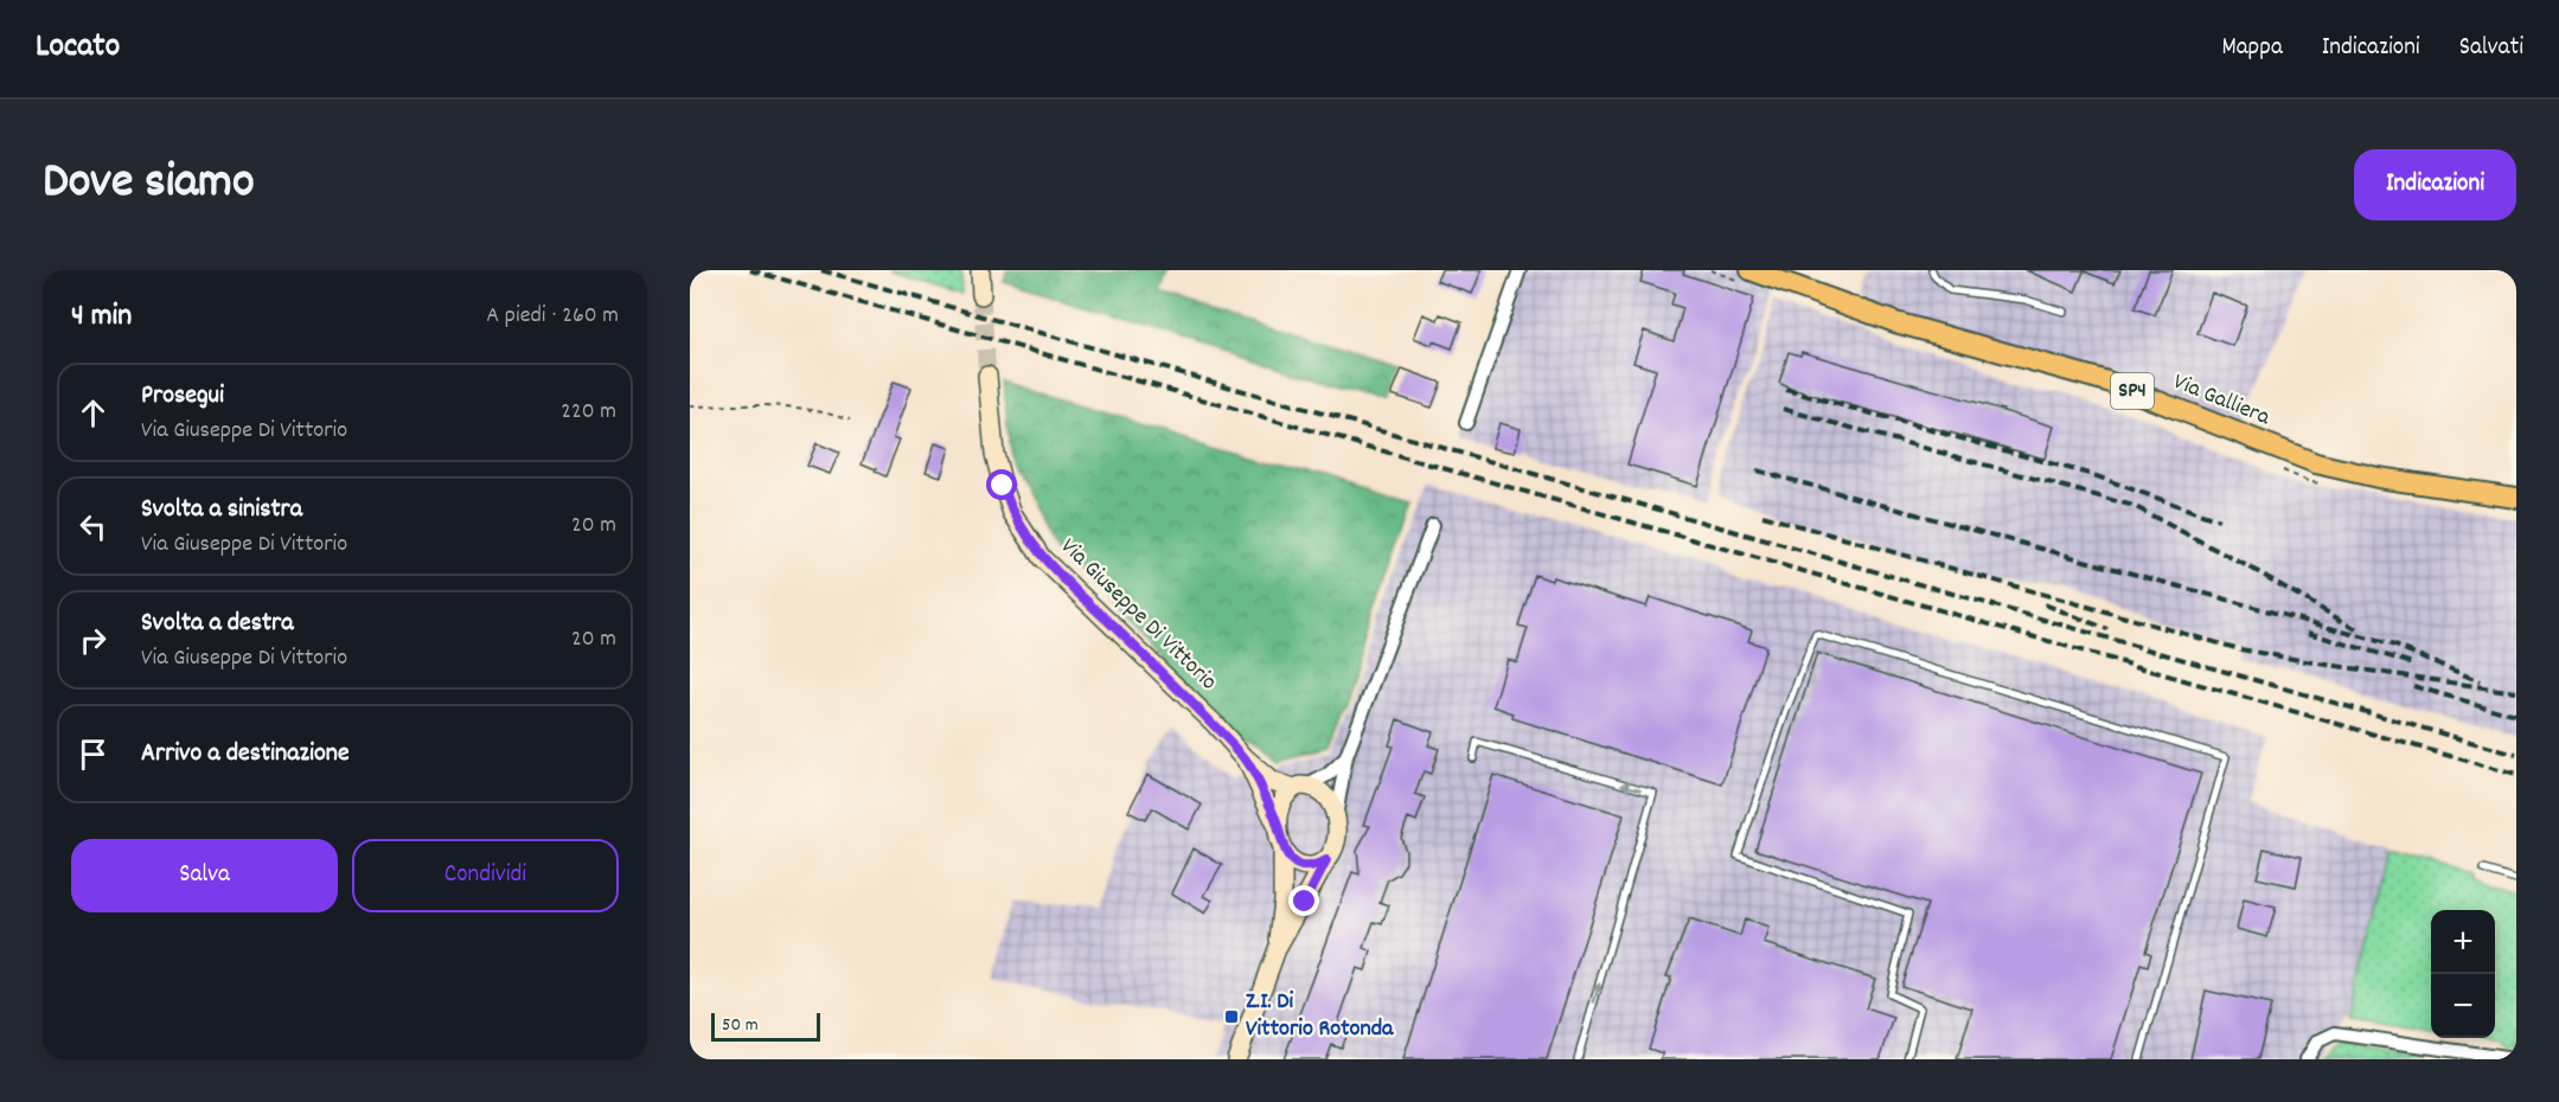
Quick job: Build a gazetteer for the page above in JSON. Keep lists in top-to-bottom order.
{
  "streets": {
    "main road": ["SP4", "Via Galliera"],
    "street": ["Via Giuseppe Di Vittorio"]
  },
  "places": {
    "transit": ["Z.I. Di Vittorio Rotonda"]
  },
  "scale_bar": "50 m",
  "page": {
    "header": "Locato",
    "nav": ["Mappa", "Indicazioni", "Salvati"],
    "title": "Dove siamo",
    "buttons": [
      "Indicazioni",
      ["Salva", "Condividi"]
    ],
    "heading": ["4 min", "A piedi · 260 m"],
    "list": [
      ["Prosegui", "Via Giuseppe Di Vittorio", "220 m"],
      ["Svolta a sinistra", "Via Giuseppe Di Vittorio", "20 m"],
      ["Svolta a destra", "Via Giuseppe Di Vittorio", "20 m"],
      "Arrivo a destinazione"
    ],
    "map_buttons": ["+", "−"],
    "scale": "50 m"
  }
}
